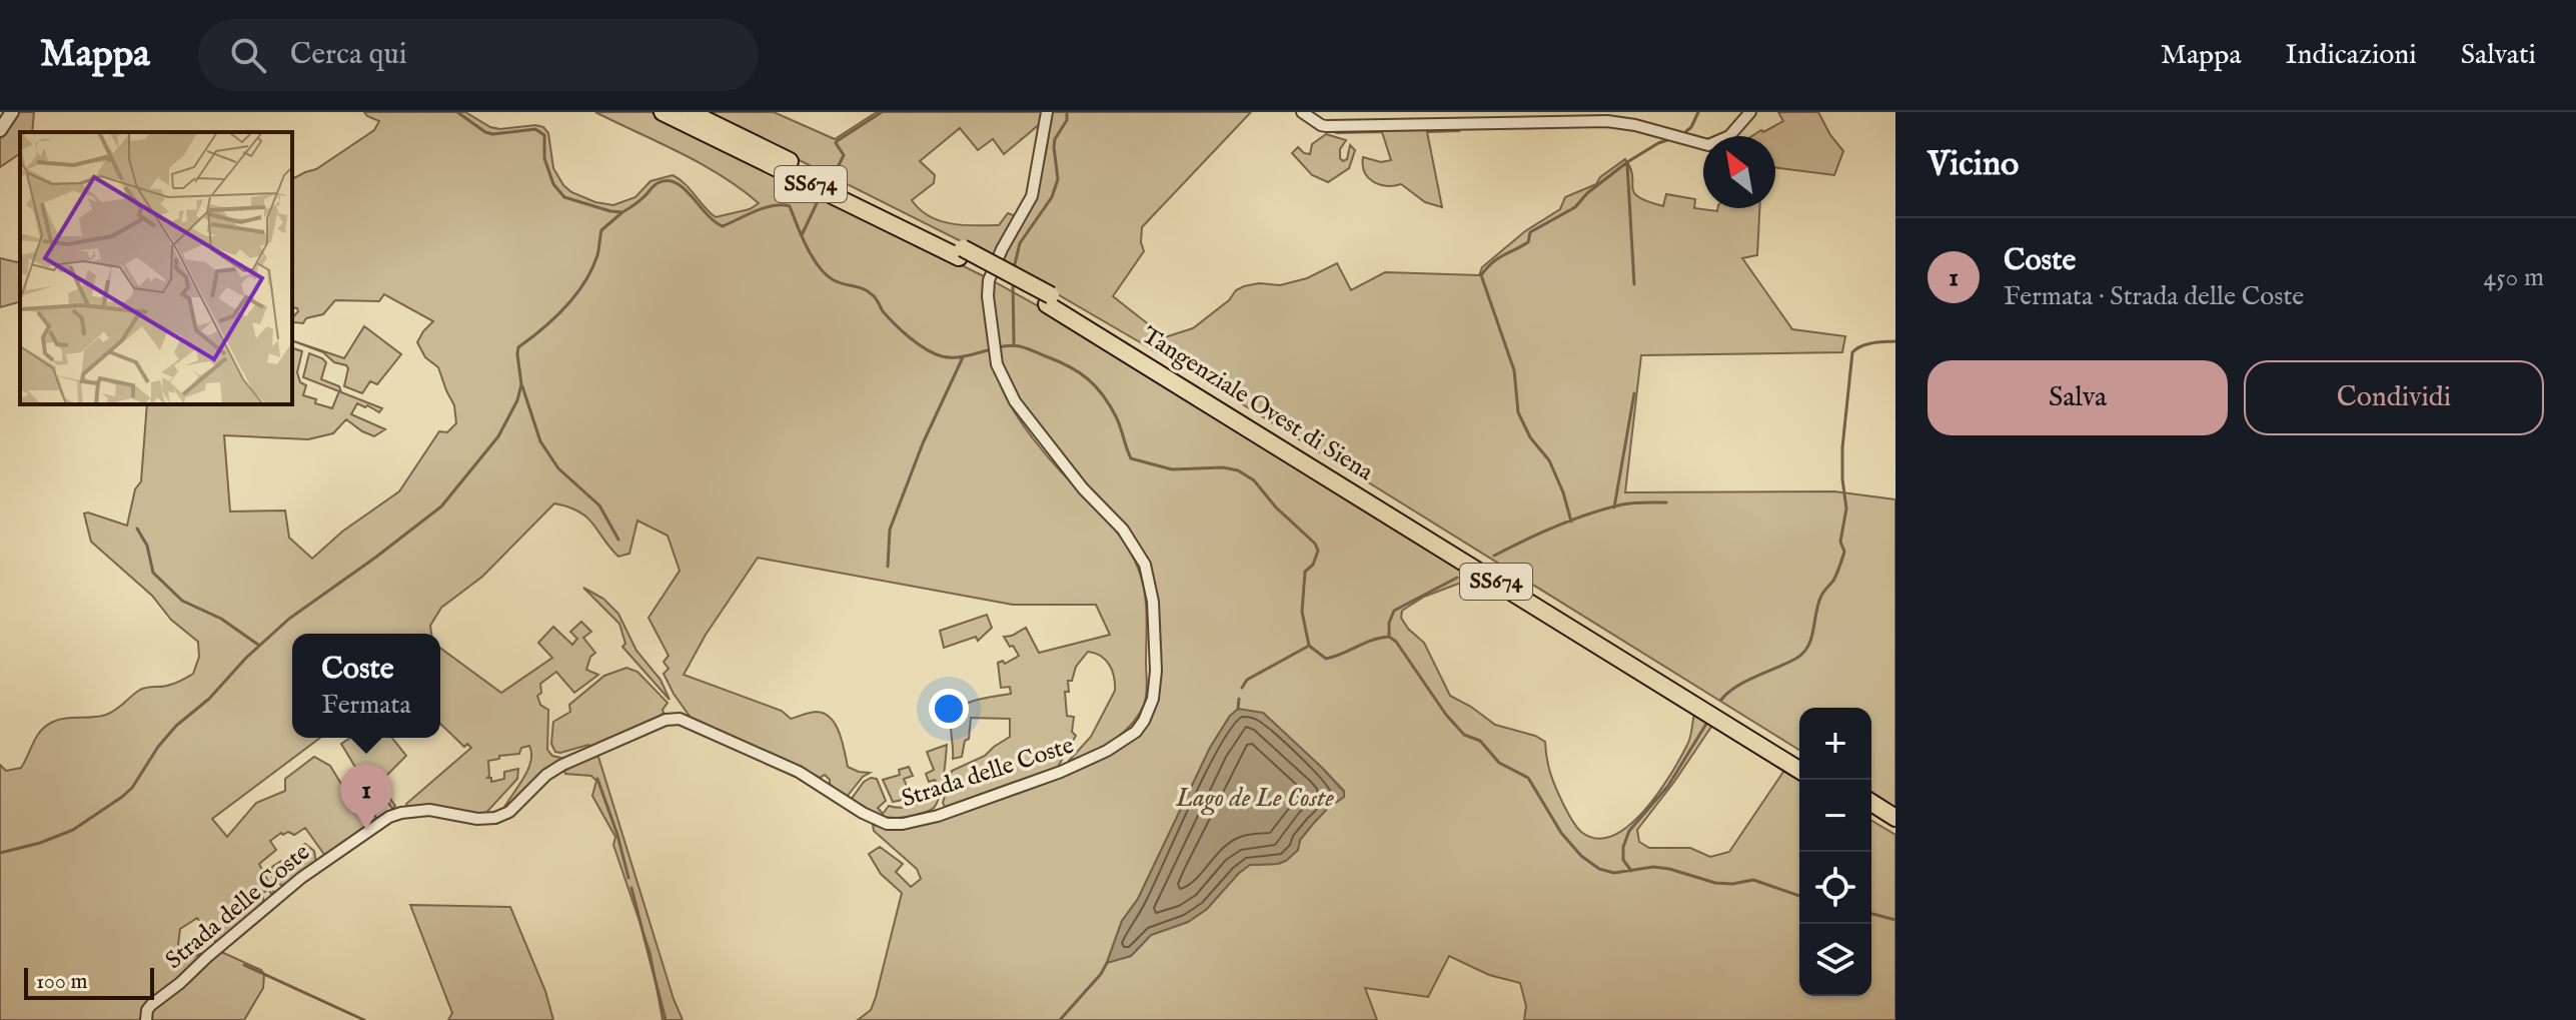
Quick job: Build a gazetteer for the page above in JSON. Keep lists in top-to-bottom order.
{
  "streets": {
    "highway": ["SS674", "Tangenziale Ovest di Siena"],
    "street": ["Strada delle Coste"]
  },
  "water": ["Lago de Le Coste"],
  "scale_bar": "100 m",
  "north": "top left",
  "page": {
    "header": "Mappa",
    "search": "Cerca qui",
    "nav": ["Mappa", "Indicazioni", "Salvati"],
    "heading": "Vicino",
    "list": [
      {
        "mark": "1",
        "name": "Coste",
        "note": "Fermata · Strada delle Coste",
        "value": "450 m"
      }
    ],
    "buttons": ["Salva", "Condividi"],
    "popup": ["Coste", "Fermata"],
    "map_buttons": ["+", "−"],
    "pins": "1",
    "scale": "100 m"
  }
}
